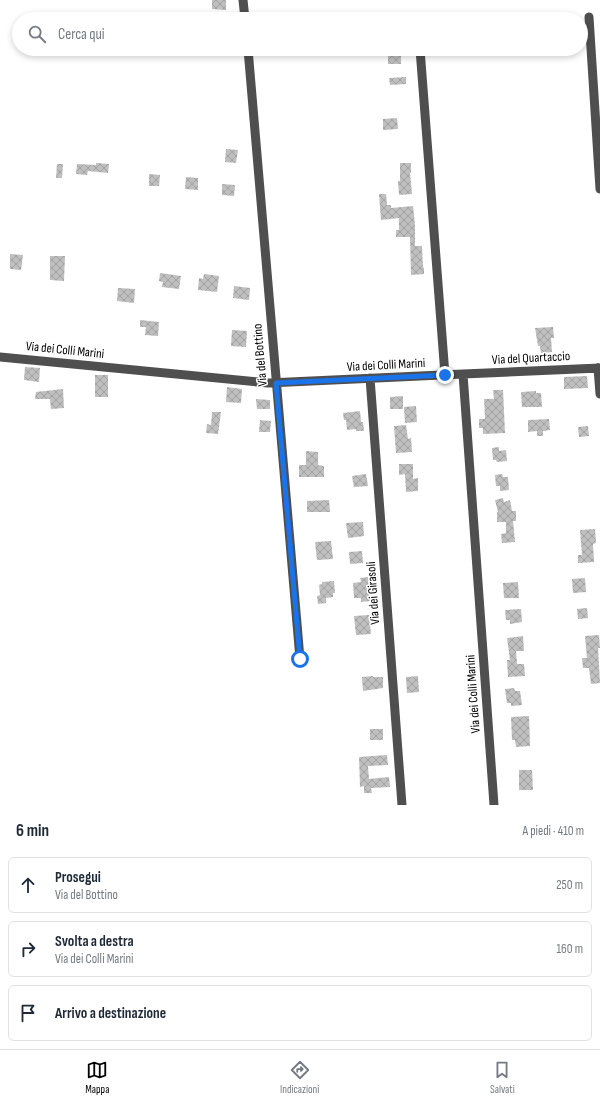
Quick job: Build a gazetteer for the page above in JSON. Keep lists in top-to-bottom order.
{
  "streets": {
    "street": [
      "Via dei Colli Marini",
      "Via del Bottino",
      "Via del Quartaccio",
      "Via dei Girasoli"
    ]
  },
  "crossings": [
    ["Via dei Colli Marini", "Via del Bottino"],
    ["Via dei Colli Marini", "Via del Quartaccio"],
    ["Via dei Colli Marini", "Via dei Girasoli"]
  ],
  "page": {
    "search": "Cerca qui",
    "heading": ["6 min", "A piedi · 410 m"],
    "list": [
      ["Prosegui", "Via del Bottino", "250 m"],
      ["Svolta a destra", "Via dei Colli Marini", "160 m"],
      "Arrivo a destinazione"
    ],
    "nav": ["Mappa", "Indicazioni", "Salvati"]
  }
}
